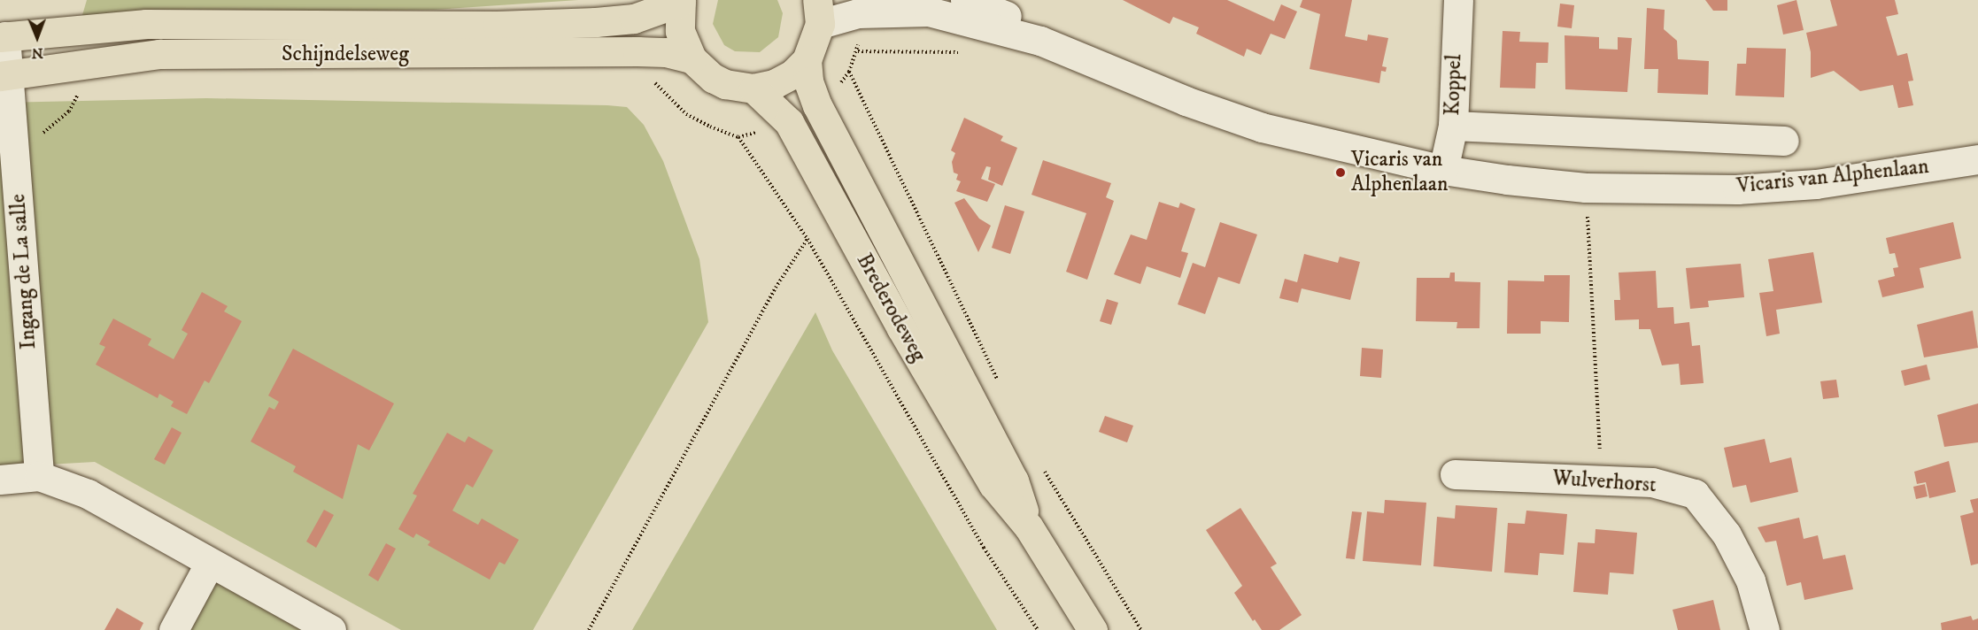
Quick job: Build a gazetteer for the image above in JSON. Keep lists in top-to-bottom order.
{
  "streets": {
    "main road": ["Schijndelseweg", "Brederodeweg"],
    "street": [
      "Koppel",
      "Vicaris van Alphenlaan",
      "Ingang de La salle",
      "Wulverhorst"
    ]
  },
  "crossings": [
    ["Schijndelseweg", "Ingang de La salle"],
    ["Koppel", "Vicaris van Alphenlaan"]
  ],
  "places": ["Vicaris van Alphenlaan"],
  "north": "bottom"
}
